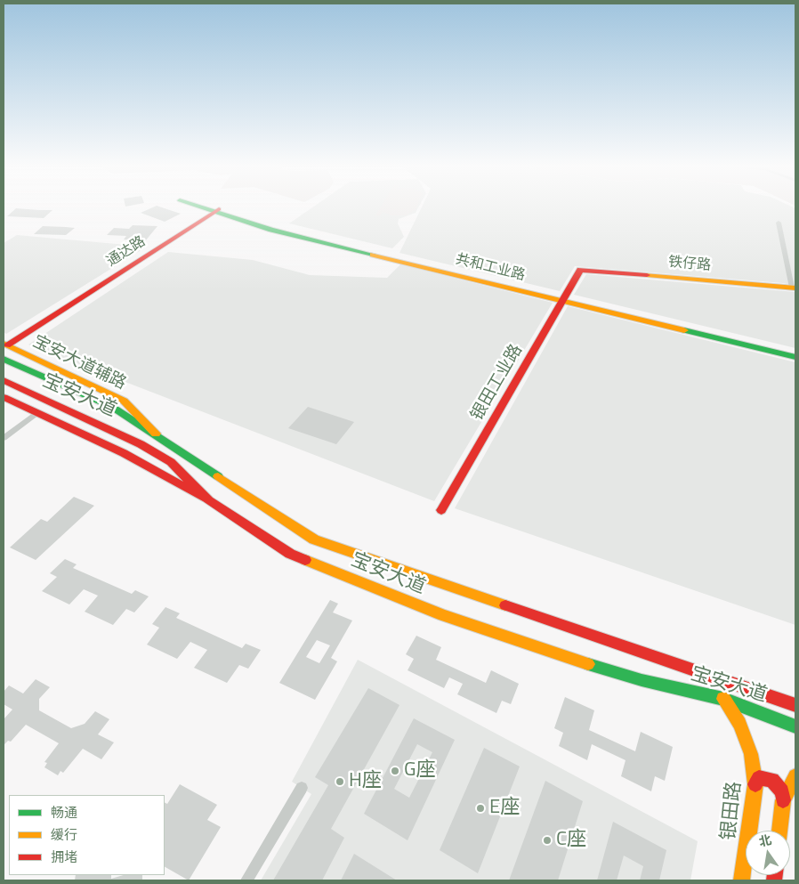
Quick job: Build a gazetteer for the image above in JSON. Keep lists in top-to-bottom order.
{
  "streets": {
    "street": [
      "通达路",
      "铁仔路",
      "共和工业路",
      "宝安大道辅路",
      "银田工业路",
      "宝安大道",
      "银田路"
    ]
  },
  "crossings": [
    ["通达路", "共和工业路"],
    ["通达路", "宝安大道辅路"],
    ["铁仔路", "银田工业路"],
    ["共和工业路", "银田工业路"],
    ["宝安大道辅路", "宝安大道"],
    ["宝安大道", "银田路"]
  ],
  "places": [
    "G座",
    "H座",
    "E座",
    "C座"
  ],
  "legend": ["畅通", "缓行", "拥堵"],
  "north": "top"
}
